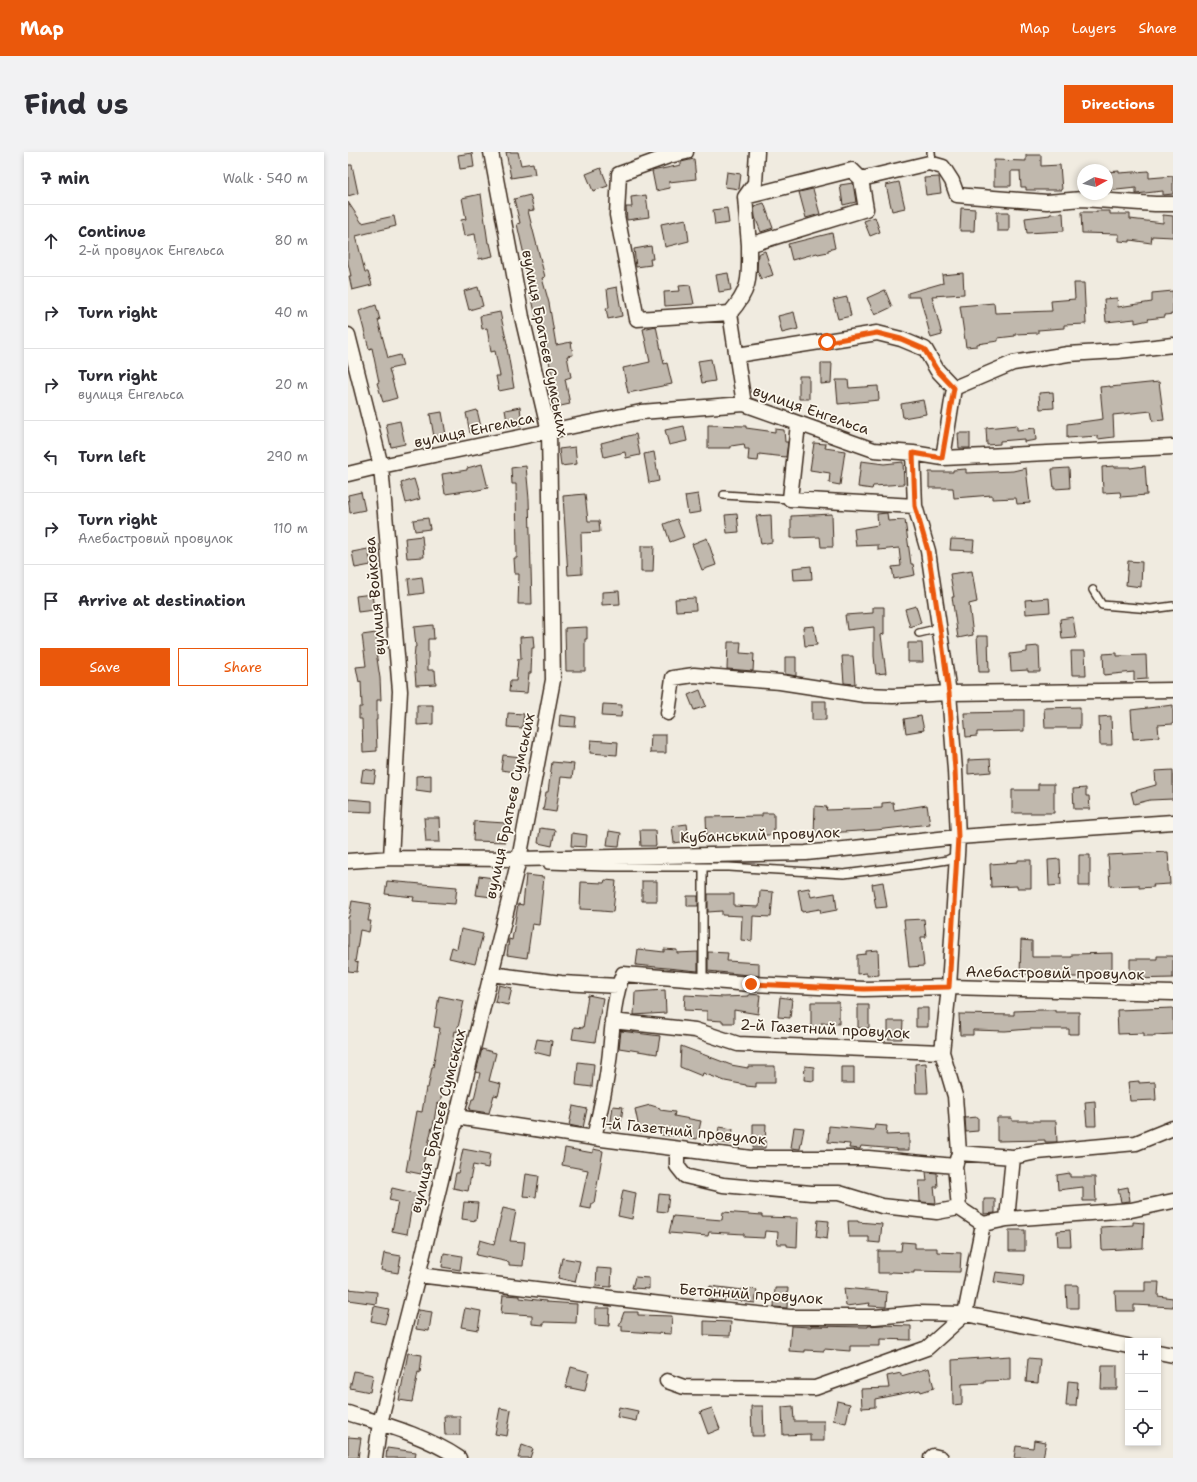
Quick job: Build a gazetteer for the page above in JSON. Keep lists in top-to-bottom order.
{
  "streets": {
    "street": [
      "вулиця Братьєв Сумських",
      "вулиця Енгельса",
      "вулиця Войкова",
      "Кубанський провулок",
      "Алебастровий провулок",
      "2-й Газетний провулок",
      "1-й Газетний провулок",
      "Бетонний провулок"
    ]
  },
  "crossings": [
    ["вулиця Братьєв Сумських", "вулиця Енгельса"],
    ["вулиця Братьєв Сумських", "Кубанський провулок"],
    ["вулиця Братьєв Сумських", "1-й Газетний провулок"],
    ["вулиця Братьєв Сумських", "Бетонний провулок"],
    ["вулиця Енгельса", "вулиця Войкова"],
    ["вулиця Войкова", "Кубанський провулок"]
  ],
  "north": "right",
  "page": {
    "header": "Map",
    "nav": ["Map", "Layers", "Share"],
    "title": "Find us",
    "buttons": [
      "Directions",
      ["Save", "Share"]
    ],
    "heading": ["7 min", "Walk · 540 m"],
    "list": [
      ["Continue", "2-й провулок Енгельса", "80 m"],
      ["Turn right", "40 m"],
      ["Turn right", "вулиця Енгельса", "20 m"],
      ["Turn left", "290 m"],
      ["Turn right", "Алебастровий провулок", "110 m"],
      "Arrive at destination"
    ],
    "map_buttons": ["+", "−"]
  }
}
